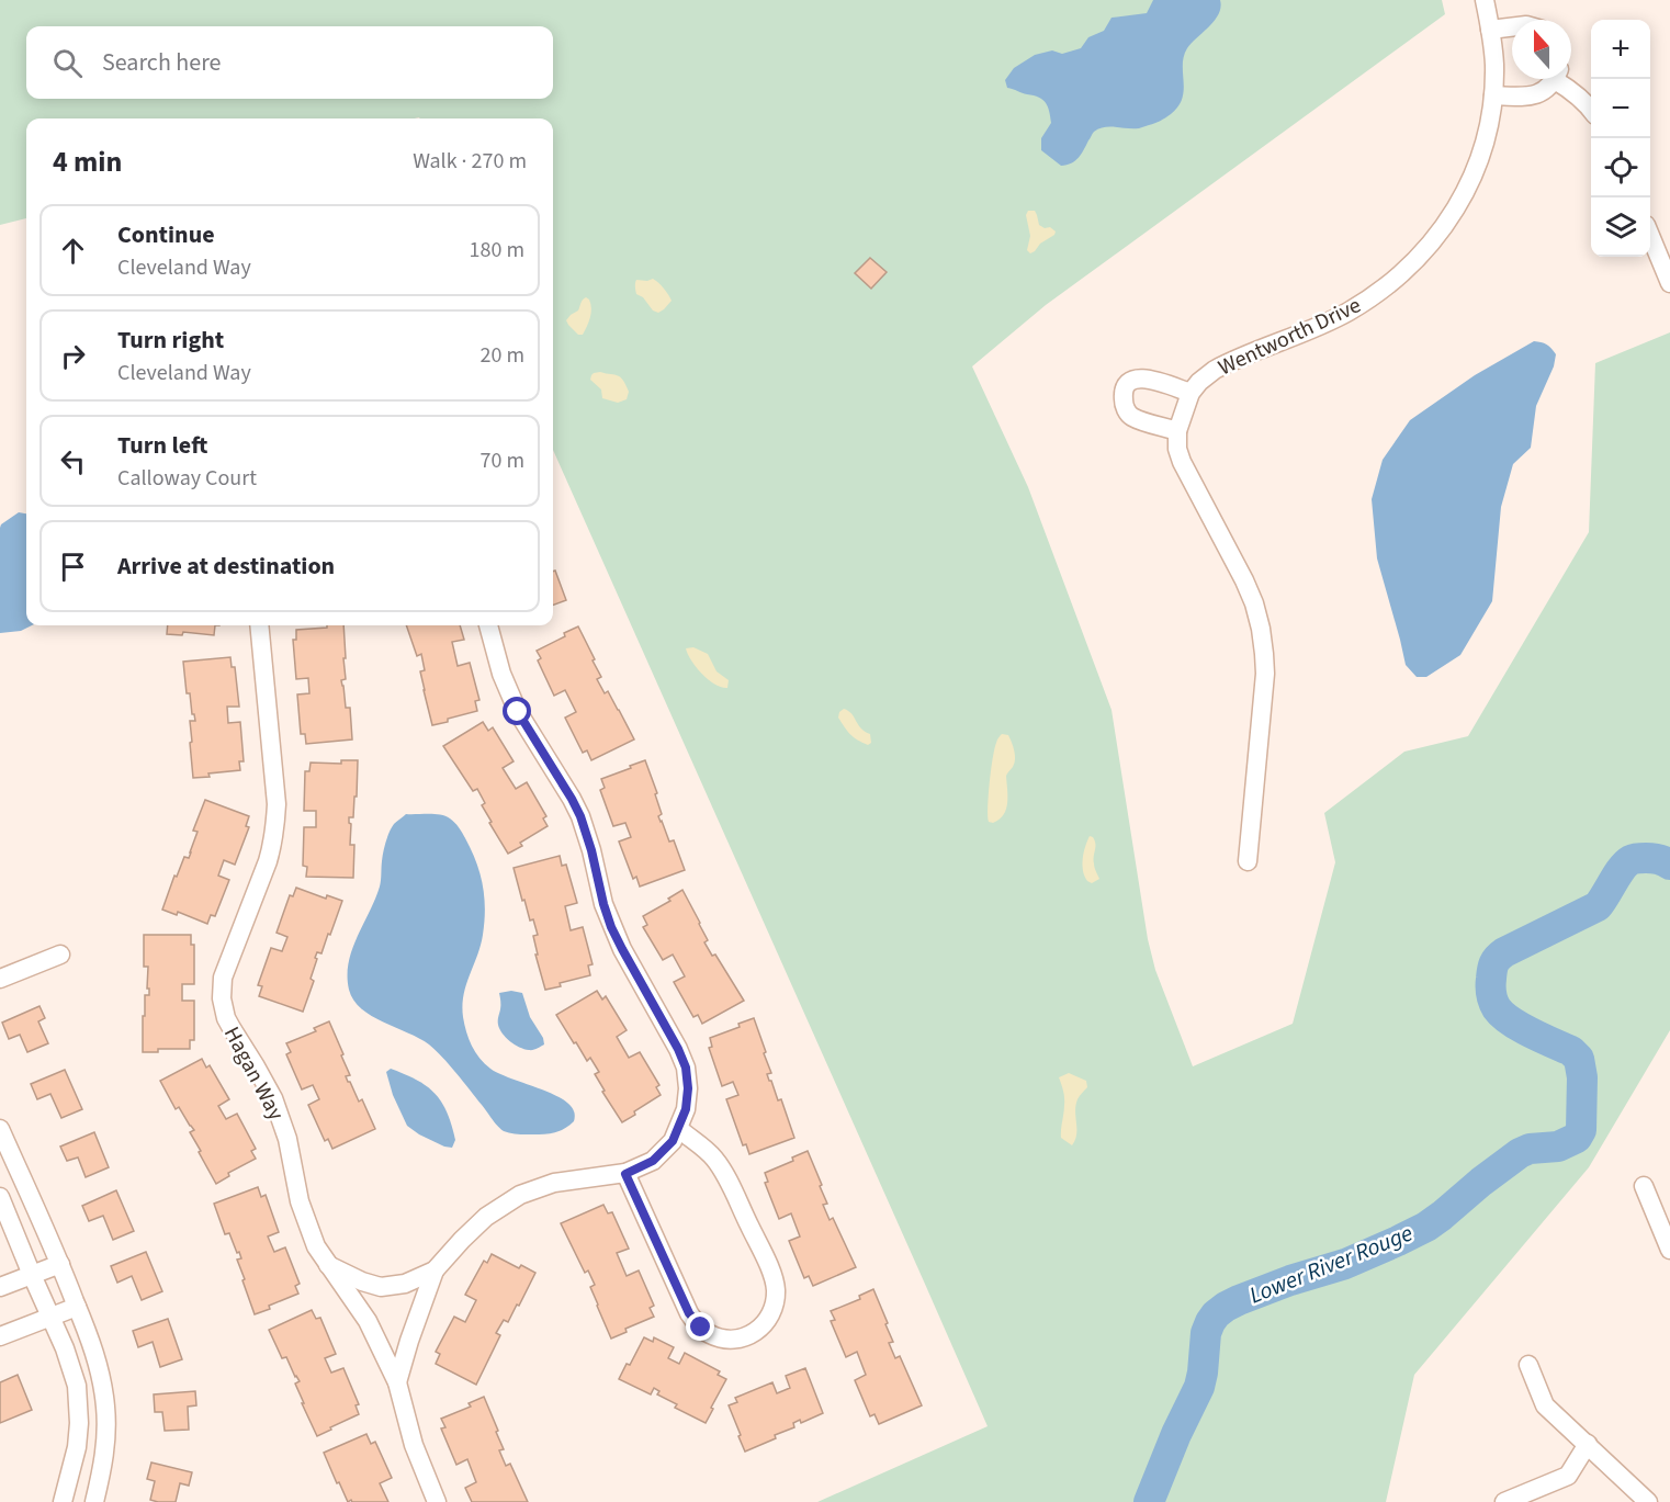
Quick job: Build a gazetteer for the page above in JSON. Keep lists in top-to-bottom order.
{
  "streets": {
    "street": ["Wentworth Drive", "Hagan Way"]
  },
  "water": ["Lower River Rouge"],
  "north": "top",
  "page": {
    "map_buttons": ["+", "−"],
    "search": "Search here",
    "heading": ["4 min", "Walk · 270 m"],
    "list": [
      ["Continue", "Cleveland Way", "180 m"],
      ["Turn right", "Cleveland Way", "20 m"],
      ["Turn left", "Calloway Court", "70 m"],
      "Arrive at destination"
    ]
  }
}
